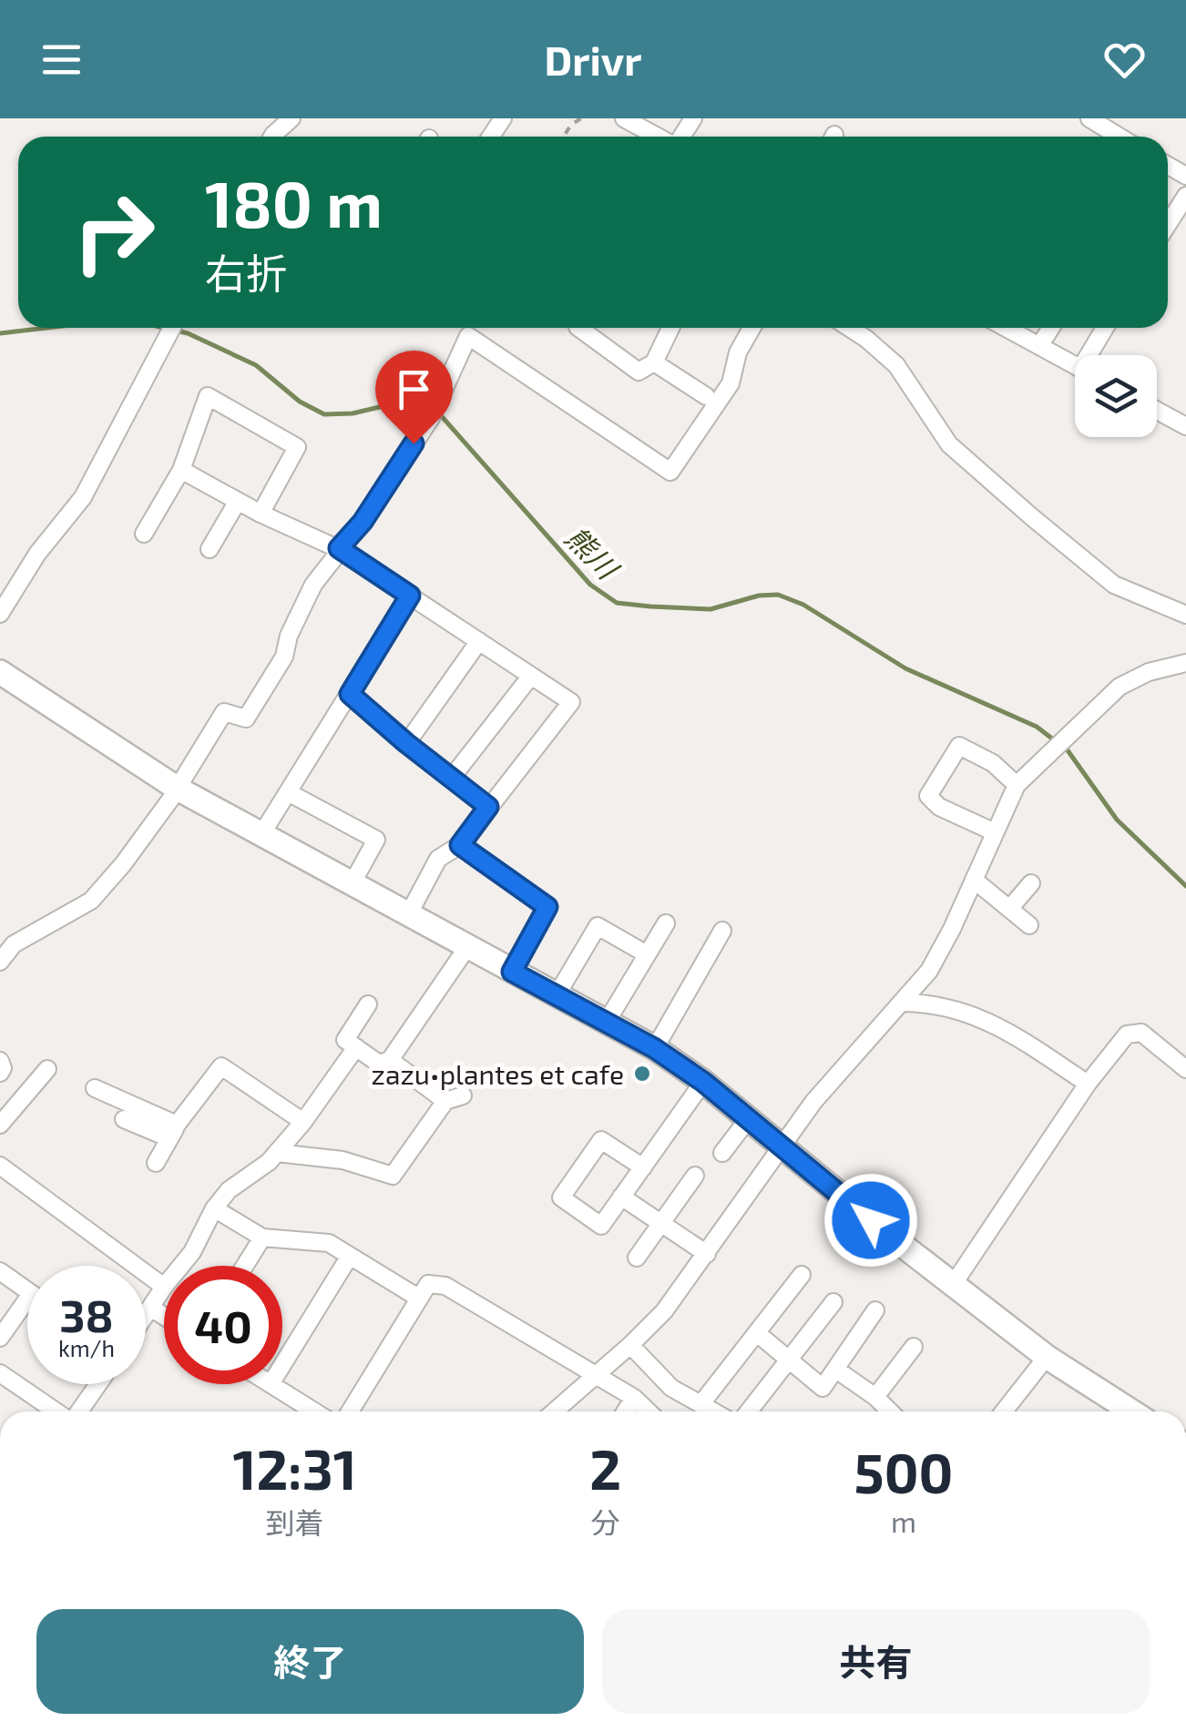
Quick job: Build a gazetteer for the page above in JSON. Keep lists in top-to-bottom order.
{
  "water": ["熊川"],
  "places": ["zazu•plantes et cafe"],
  "page": {
    "header": "Drivr",
    "turn": ["180 m", "右折"],
    "speed": "38 km/h",
    "limit": "40",
    "eta": [
      "12:31",
      "到着",
      "2",
      "分",
      "500",
      "m"
    ],
    "buttons": ["終了", "共有"]
  }
}
